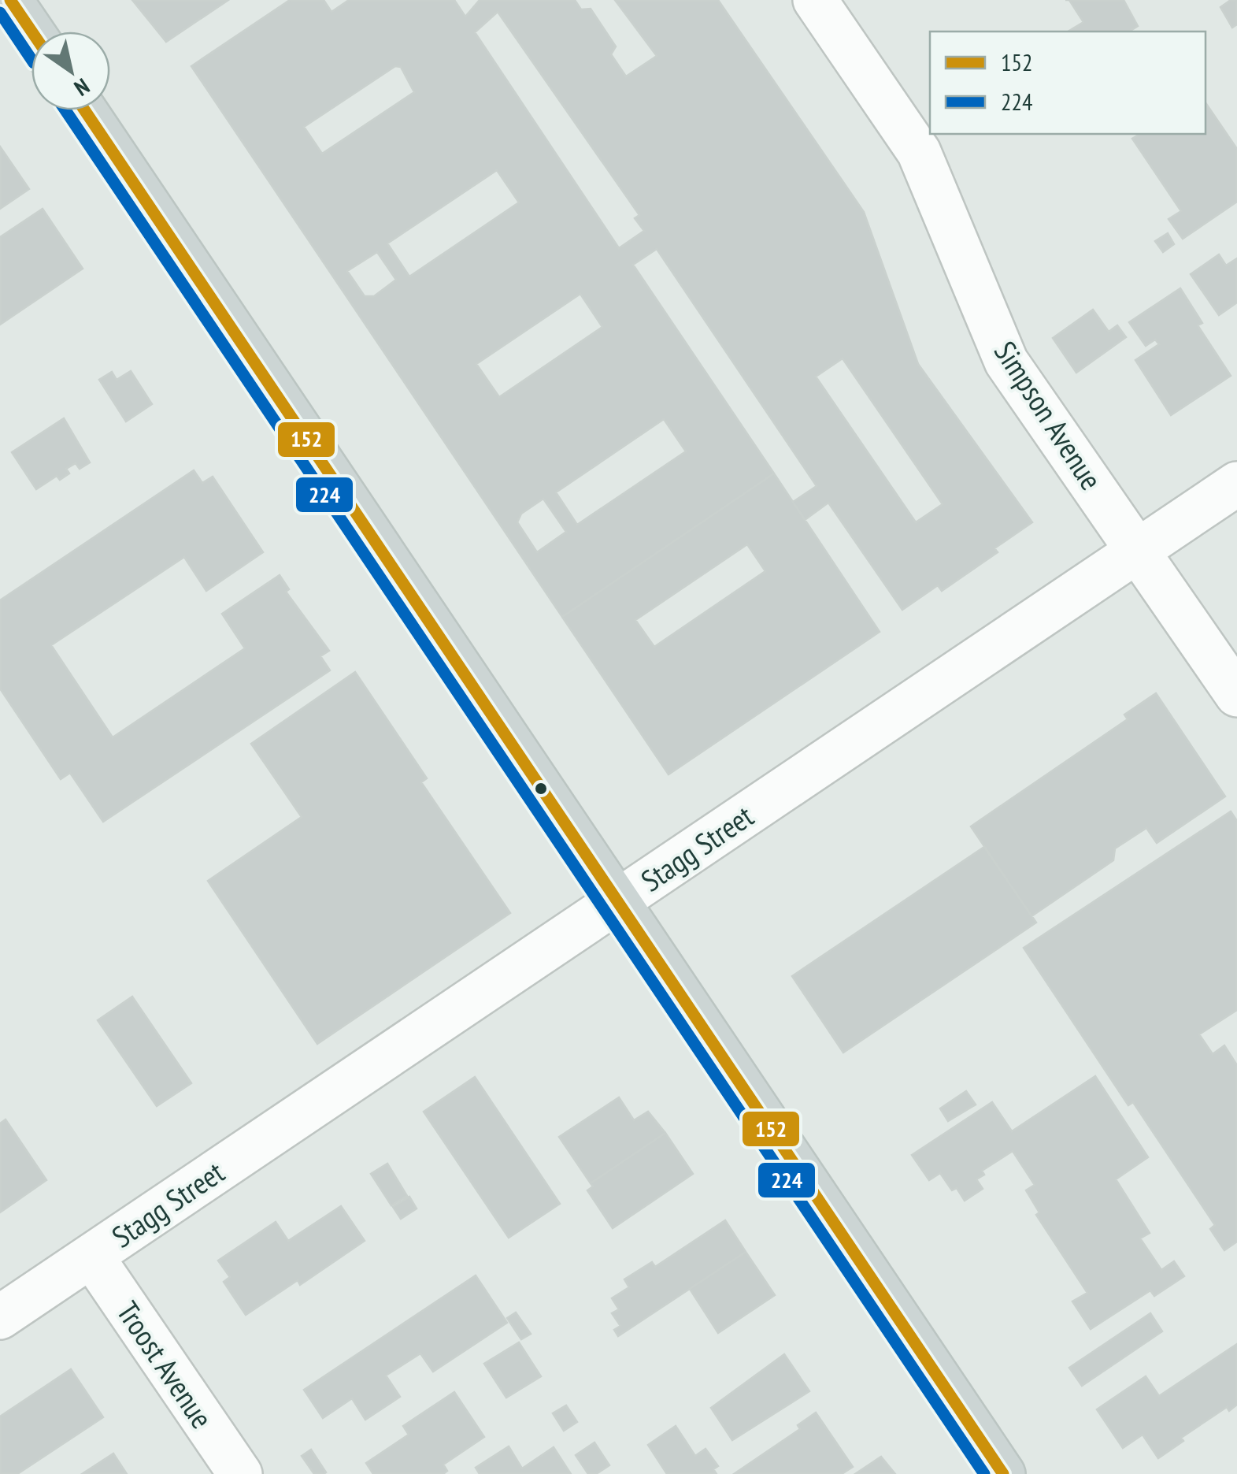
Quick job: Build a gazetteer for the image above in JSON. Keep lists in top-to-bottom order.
{
  "streets": {
    "street": ["Simpson Avenue", "Stagg Street", "Troost Avenue"]
  },
  "crossings": [
    ["Simpson Avenue", "Stagg Street"],
    ["Stagg Street", "Troost Avenue"]
  ],
  "lines": ["transit line 152", "transit line 224"],
  "legend": ["152", "224"],
  "north": "bottom right"
}
